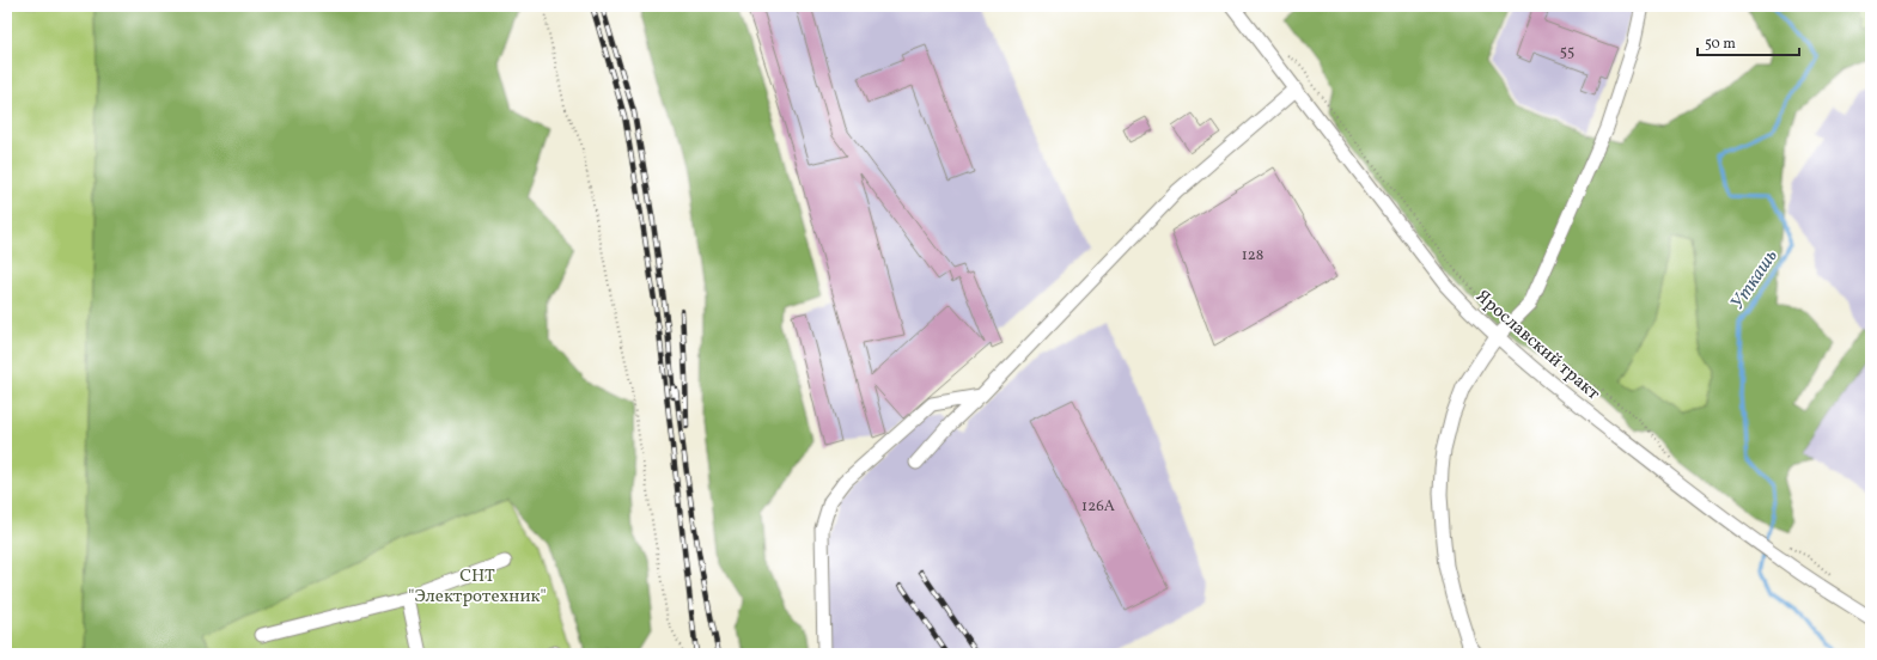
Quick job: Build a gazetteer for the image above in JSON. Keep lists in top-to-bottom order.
{
  "streets": {
    "street": ["Ярославский тракт"]
  },
  "water": ["Уткашь"],
  "parks": ["СНТ \"Электротехник\""],
  "house_numbers": ["55", "128", "126А"],
  "scale_bar": "50 m"
}
